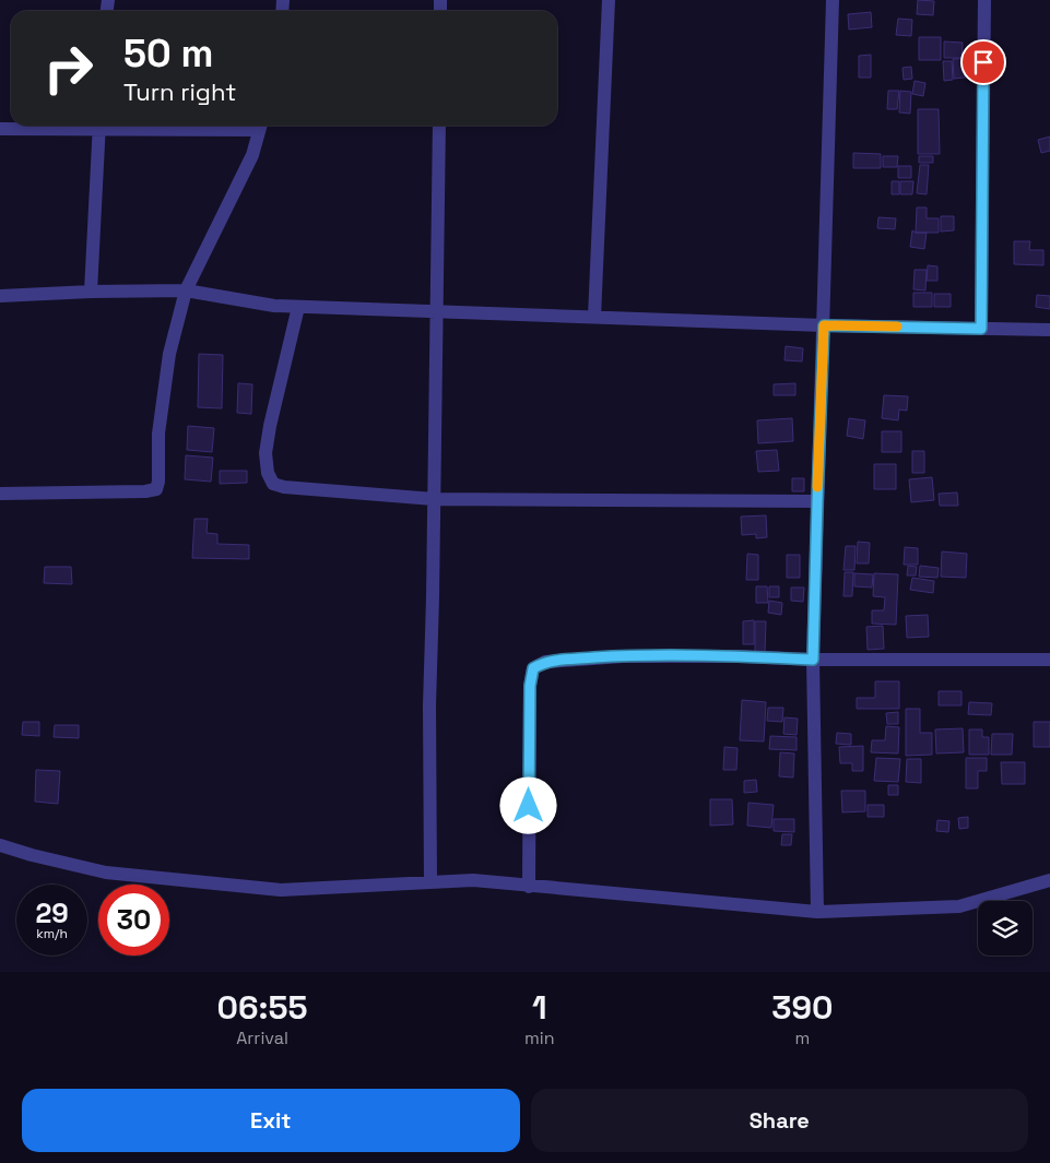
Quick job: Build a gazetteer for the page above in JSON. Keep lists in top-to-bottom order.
{
  "page": {
    "turn": ["50 m", "Turn right"],
    "speed": "29 km/h",
    "limit": "30",
    "eta": [
      "06:55",
      "Arrival",
      "1",
      "min",
      "390",
      "m"
    ],
    "buttons": ["Exit", "Share"]
  }
}
